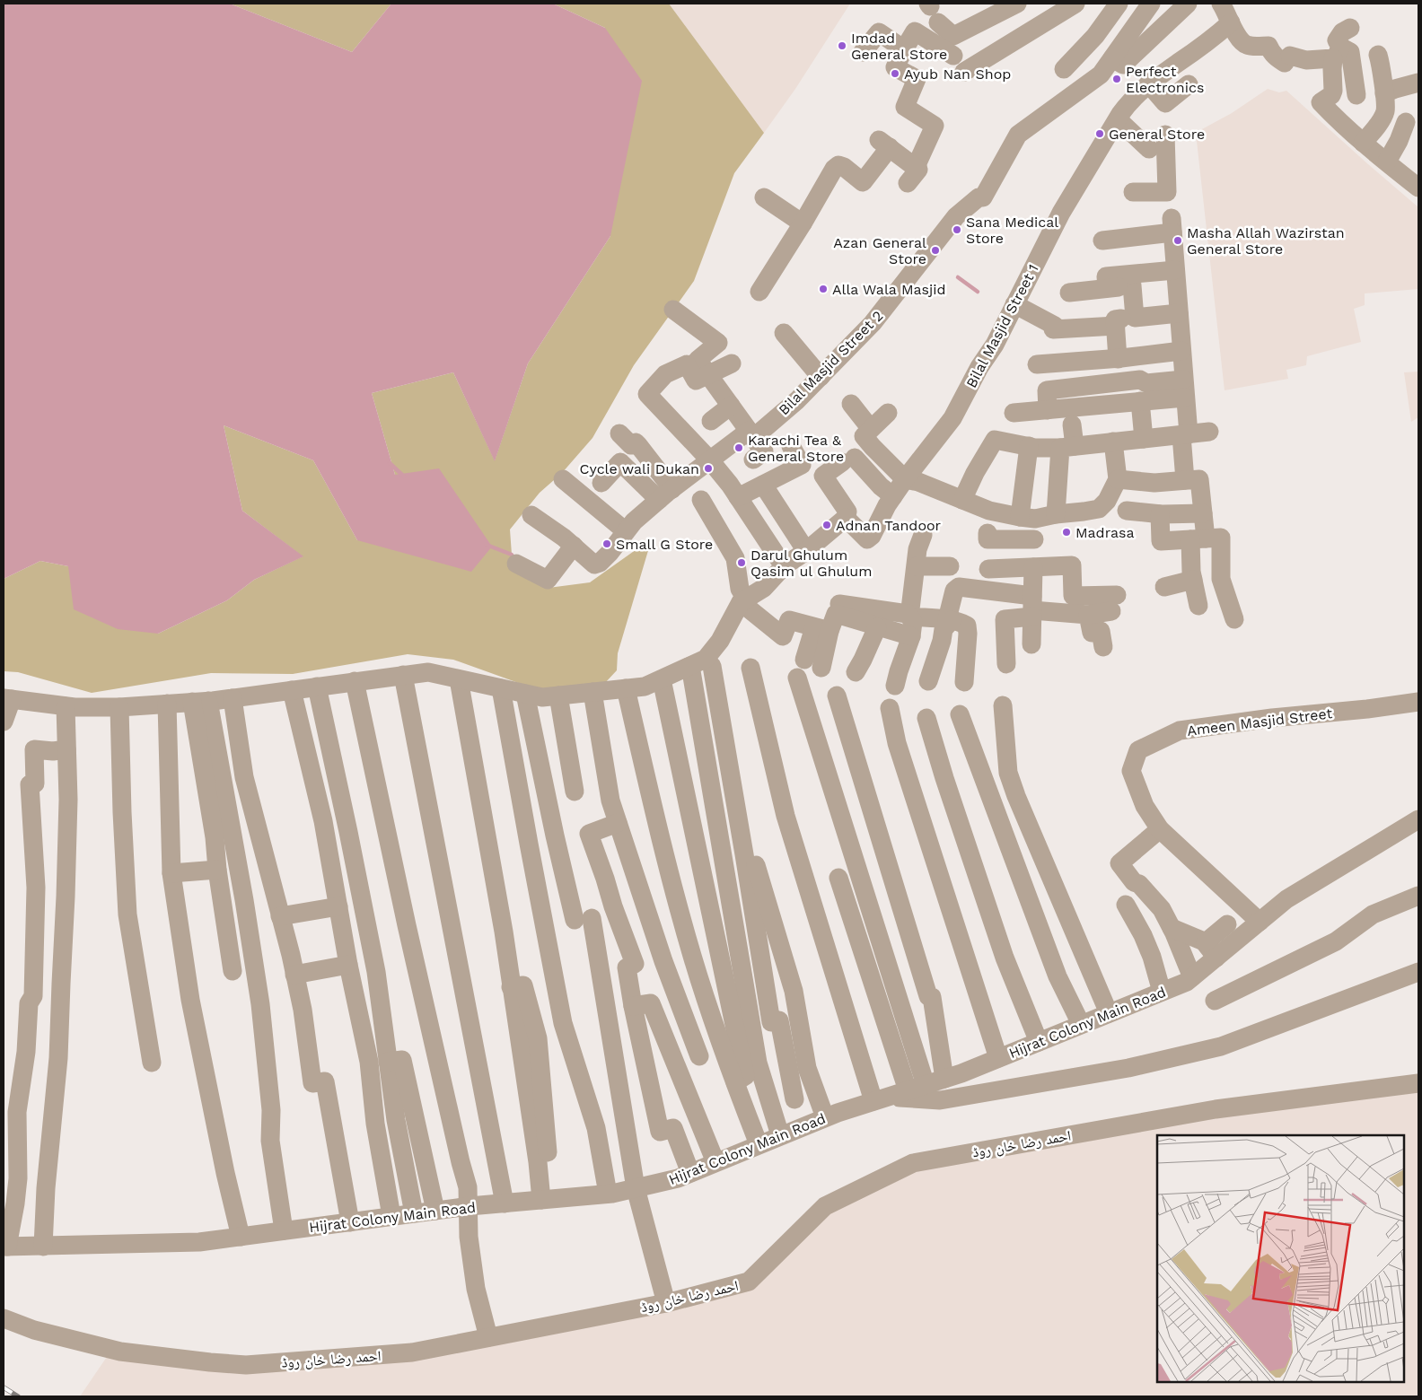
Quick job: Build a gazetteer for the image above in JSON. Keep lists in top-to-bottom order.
{
  "streets": {
    "street": [
      "Bilal Masjid Street 1",
      "Bilal Masjid Street 2",
      "Ameen Masjid Street",
      "Hijrat Colony Main Road",
      "احمد رضا خان روڈ"
    ]
  },
  "crossings": [
    ["Ameen Masjid Street", "Hijrat Colony Main Road"]
  ],
  "places": [
    "Imdad General Store",
    "Ayub Nan Shop",
    "Perfect Electronics",
    "General Store",
    "Sana Medical Store",
    "Masha Allah Wazirstan General Store",
    "Azan General Store",
    "Alla Wala Masjid",
    "Karachi Tea & General Store",
    "Cycle wali Dukan",
    "Adnan Tandoor",
    "Madrasa",
    "Small G Store",
    "Darul Ghulum Qasim ul Ghulum"
  ]
}
